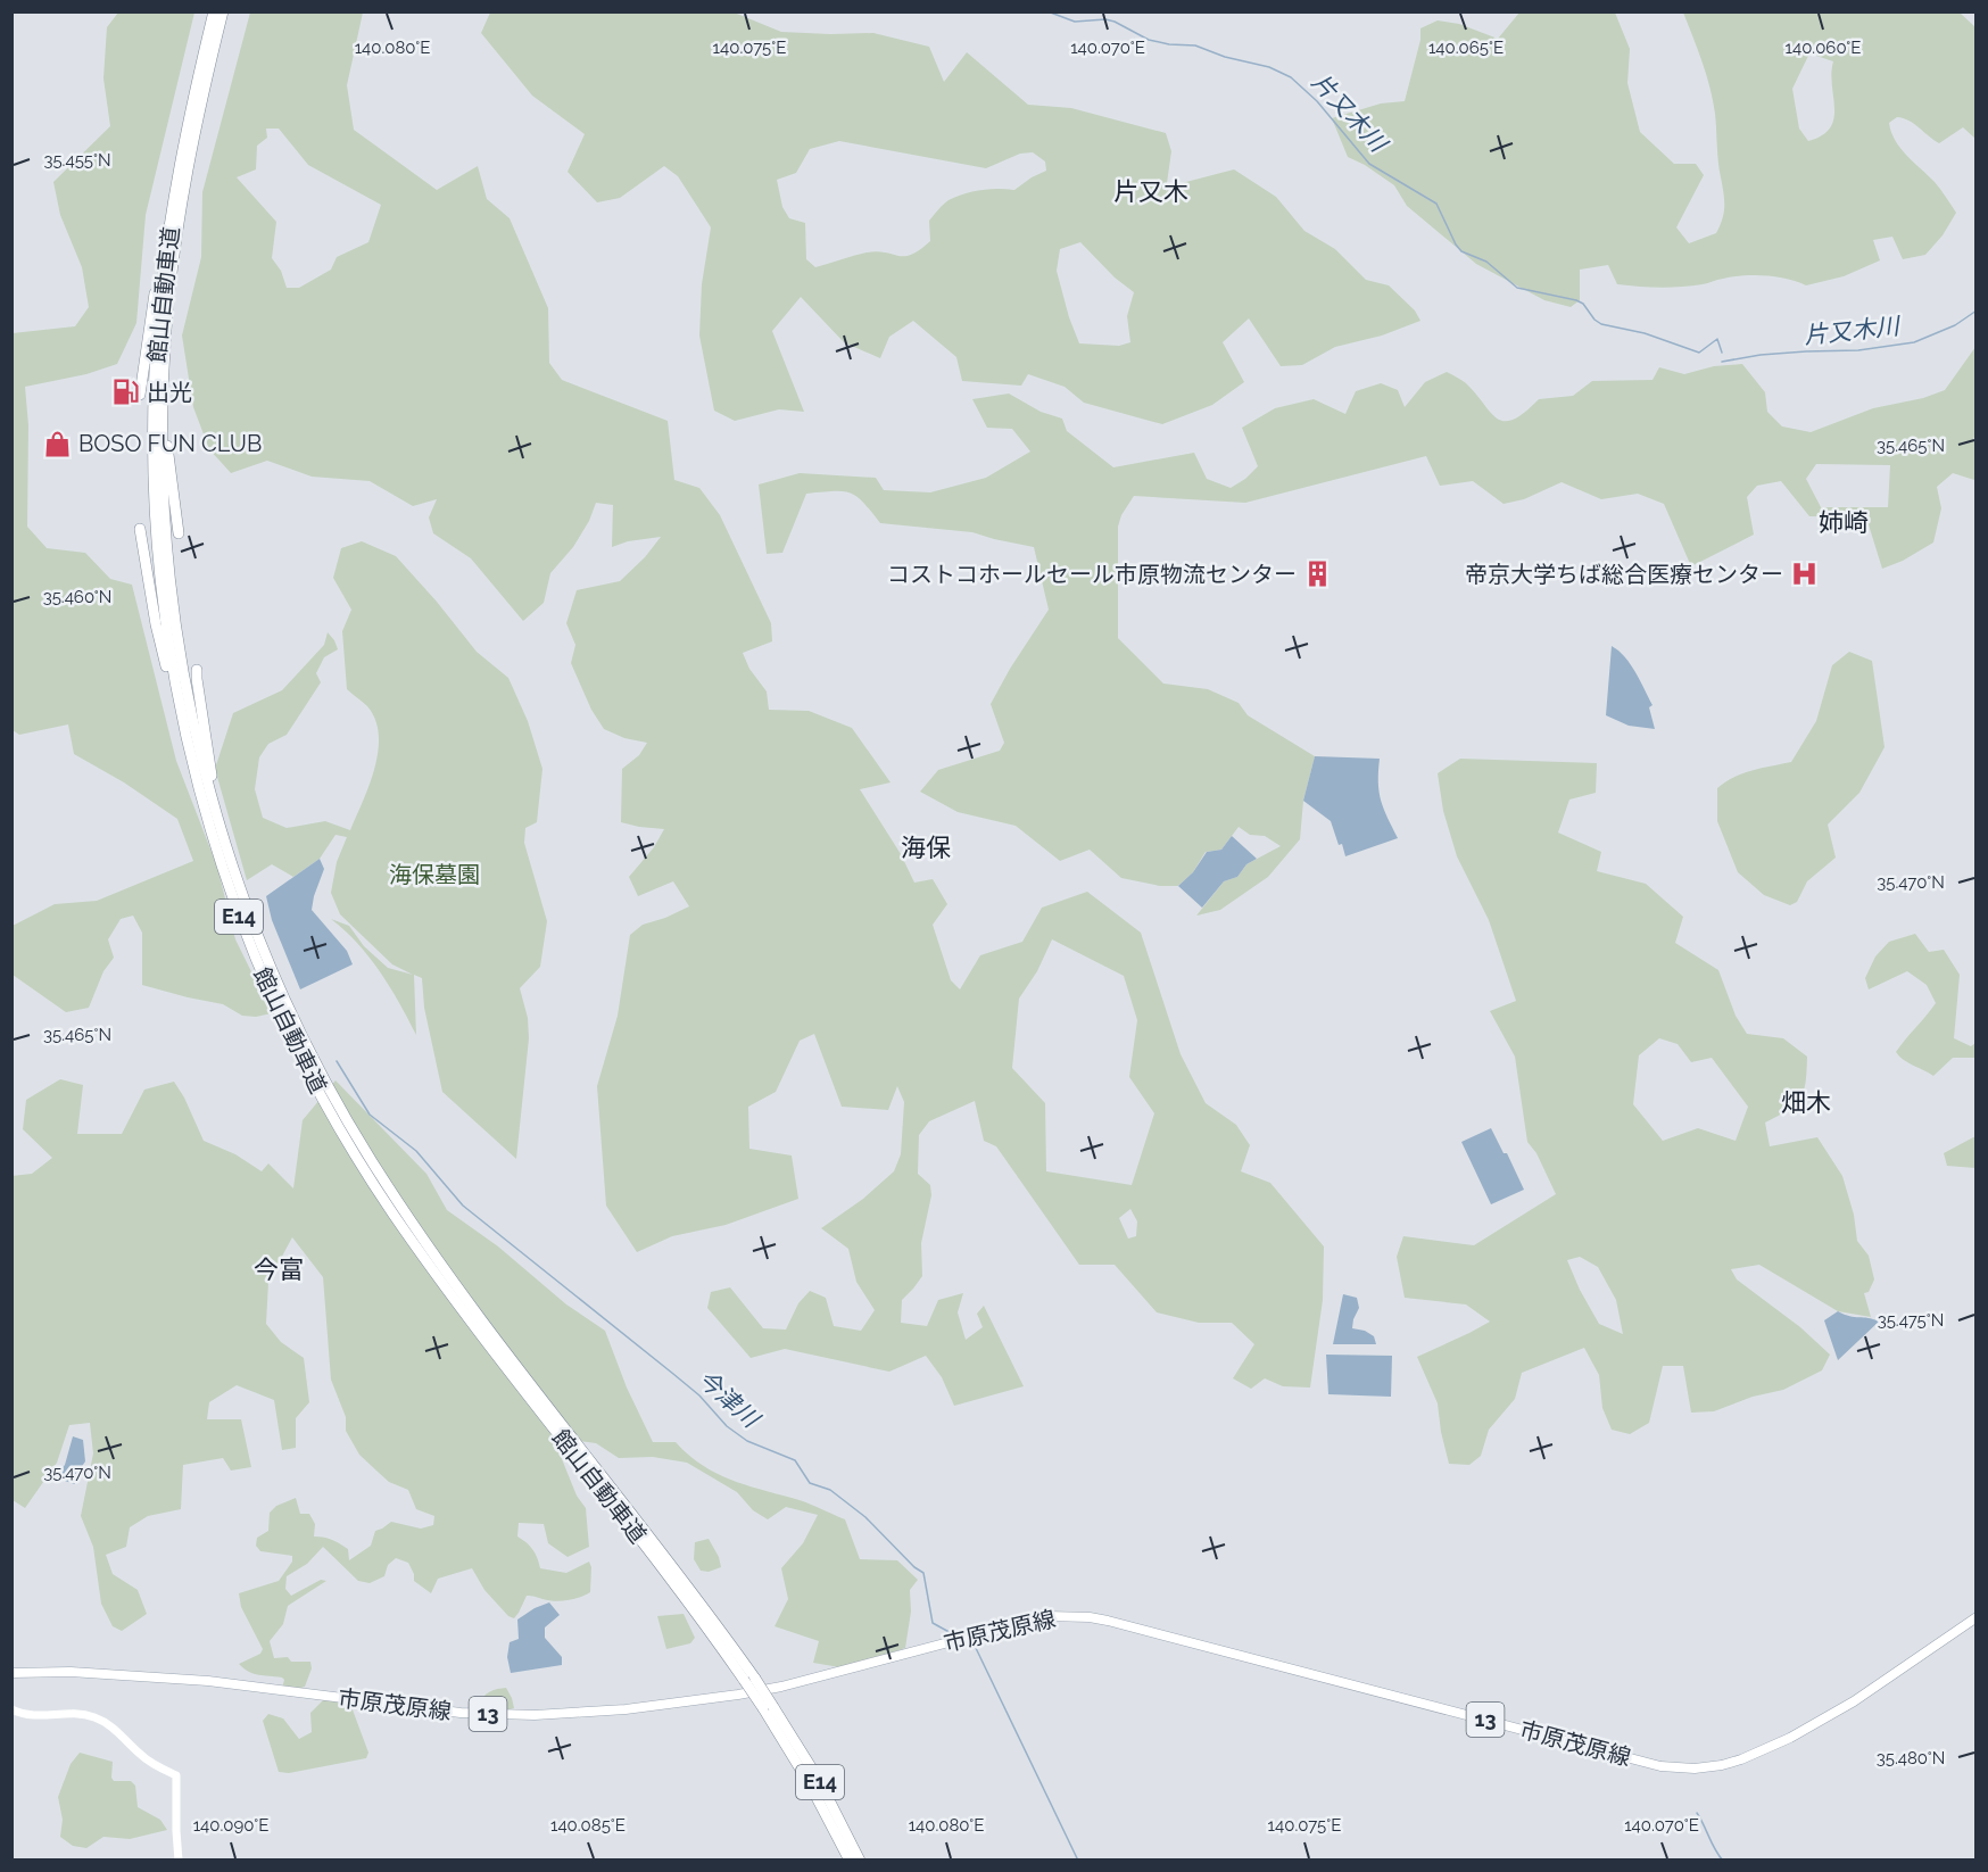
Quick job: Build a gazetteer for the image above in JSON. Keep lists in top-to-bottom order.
{
  "streets": {
    "highway": ["館山自動車道", "E14"],
    "main road": ["市原茂原線", "13"]
  },
  "districts": [
    "片又木",
    "姉崎",
    "海保",
    "畑木",
    "今富"
  ],
  "water": ["片又木川", "今津川"],
  "parks": ["海保墓園"],
  "places": {
    "fuel station": ["出光"],
    "shop": ["BOSO FUN CLUB"],
    "building": ["コストコホールセール市原物流センター"],
    "hospital": ["帝京大学ちば総合医療センター"]
  },
  "coordinates": [
    "140.080°E",
    "140.075°E",
    "140.070°E",
    "140.065°E",
    "140.060°E",
    "35.455°N",
    "35.465°N",
    "35.460°N",
    "35.470°N",
    "35.475°N",
    "35.480°N",
    "140.090°E",
    "140.085°E"
  ]
}
